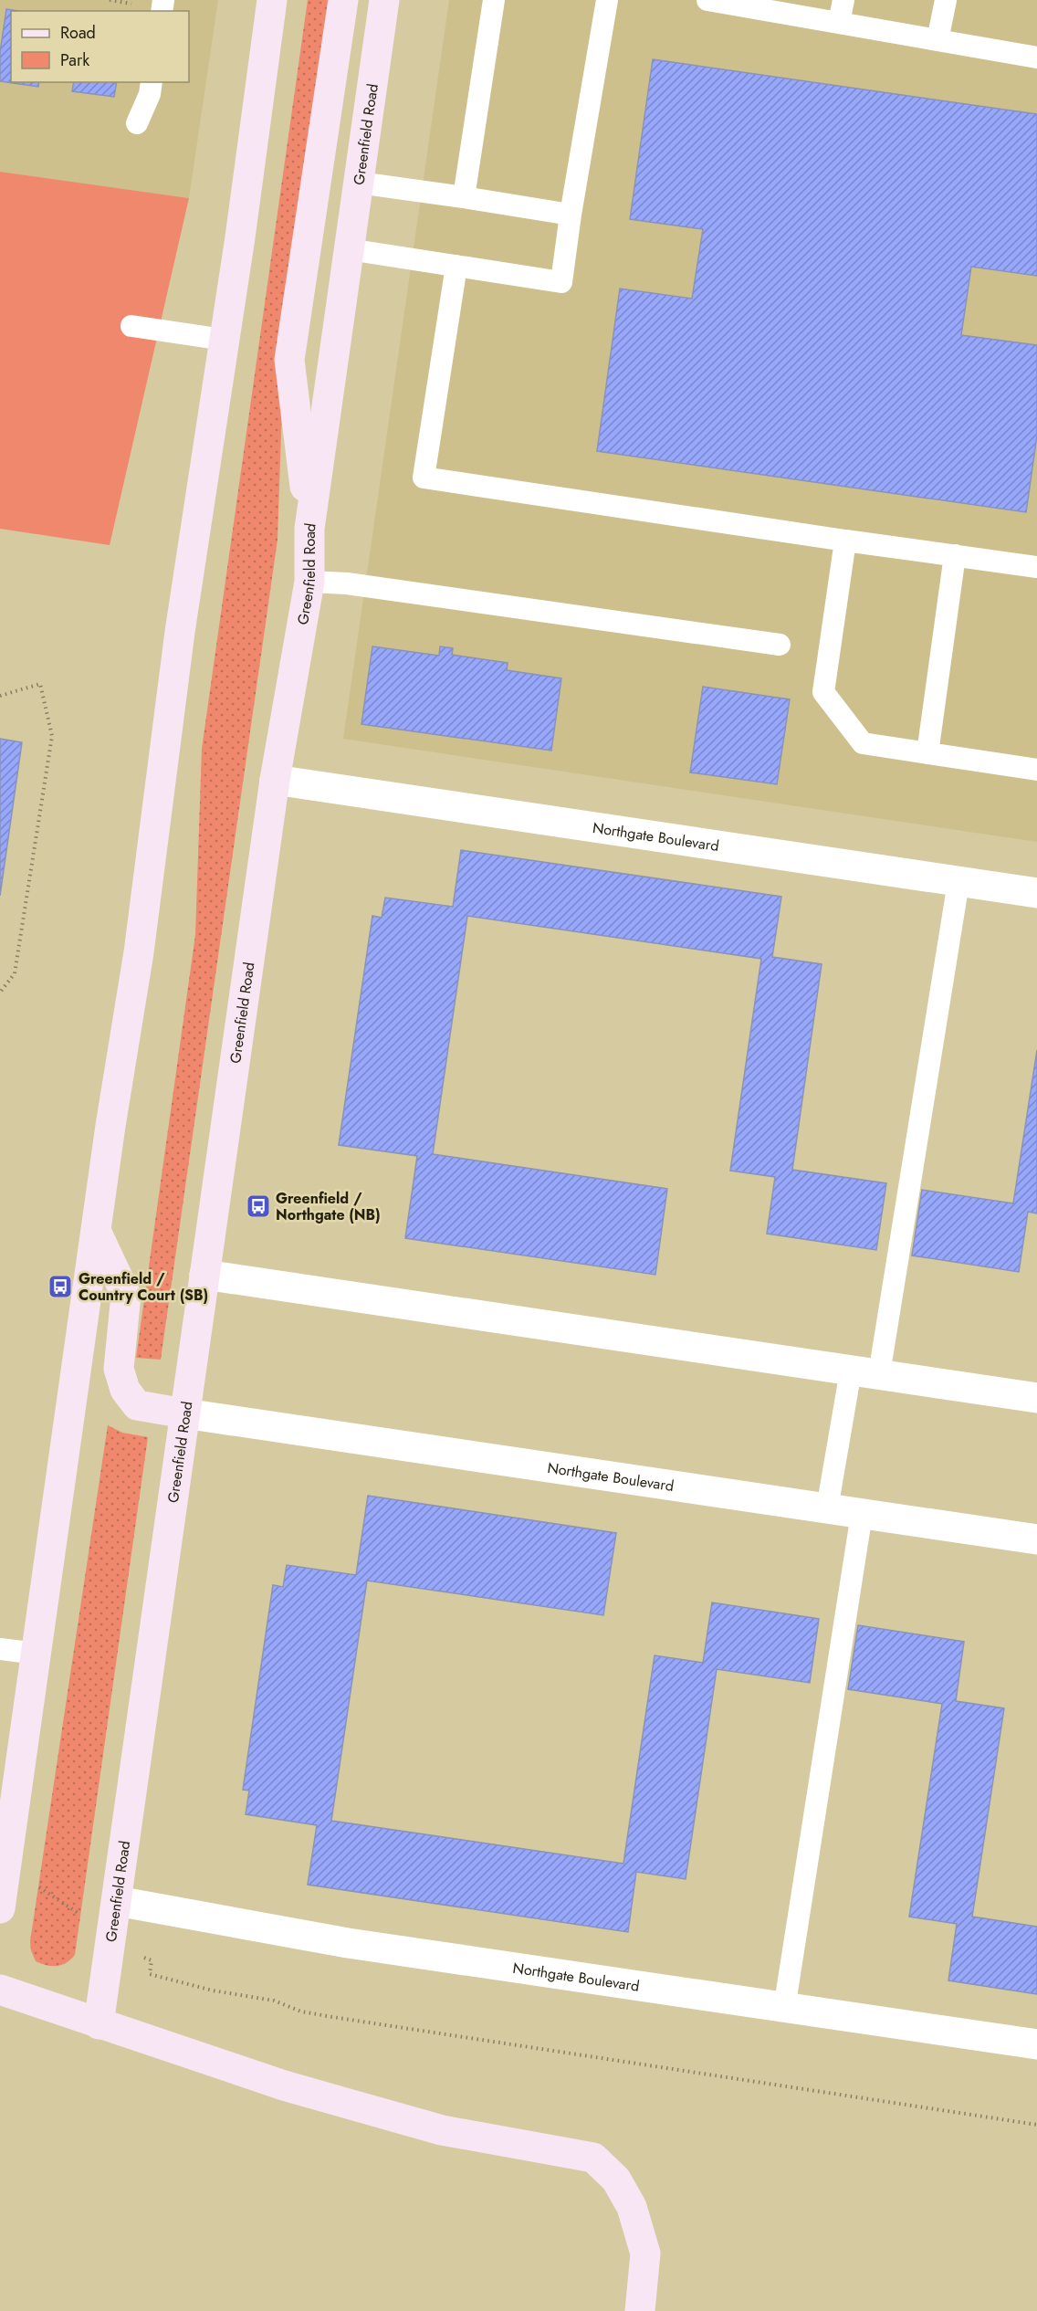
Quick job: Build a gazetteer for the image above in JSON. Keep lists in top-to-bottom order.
{
  "streets": {
    "main road": ["Greenfield Road"],
    "street": ["Northgate Boulevard"]
  },
  "crossings": [
    ["Greenfield Road", "Northgate Boulevard"]
  ],
  "places": {
    "bus stop": ["Greenfield / Northgate (NB)", "Greenfield / Country Court (SB)"]
  },
  "legend": ["Road", "Park"]
}
